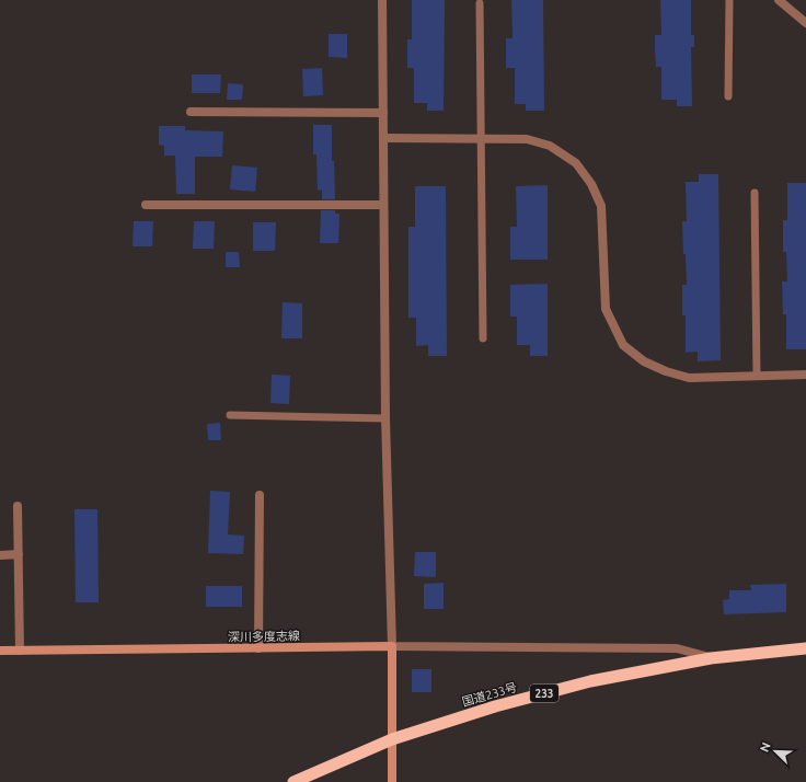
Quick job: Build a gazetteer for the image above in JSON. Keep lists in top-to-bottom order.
{
  "streets": {
    "highway": ["233", "国道233号"],
    "main road": ["深川多度志線"]
  },
  "north": "top left"
}
